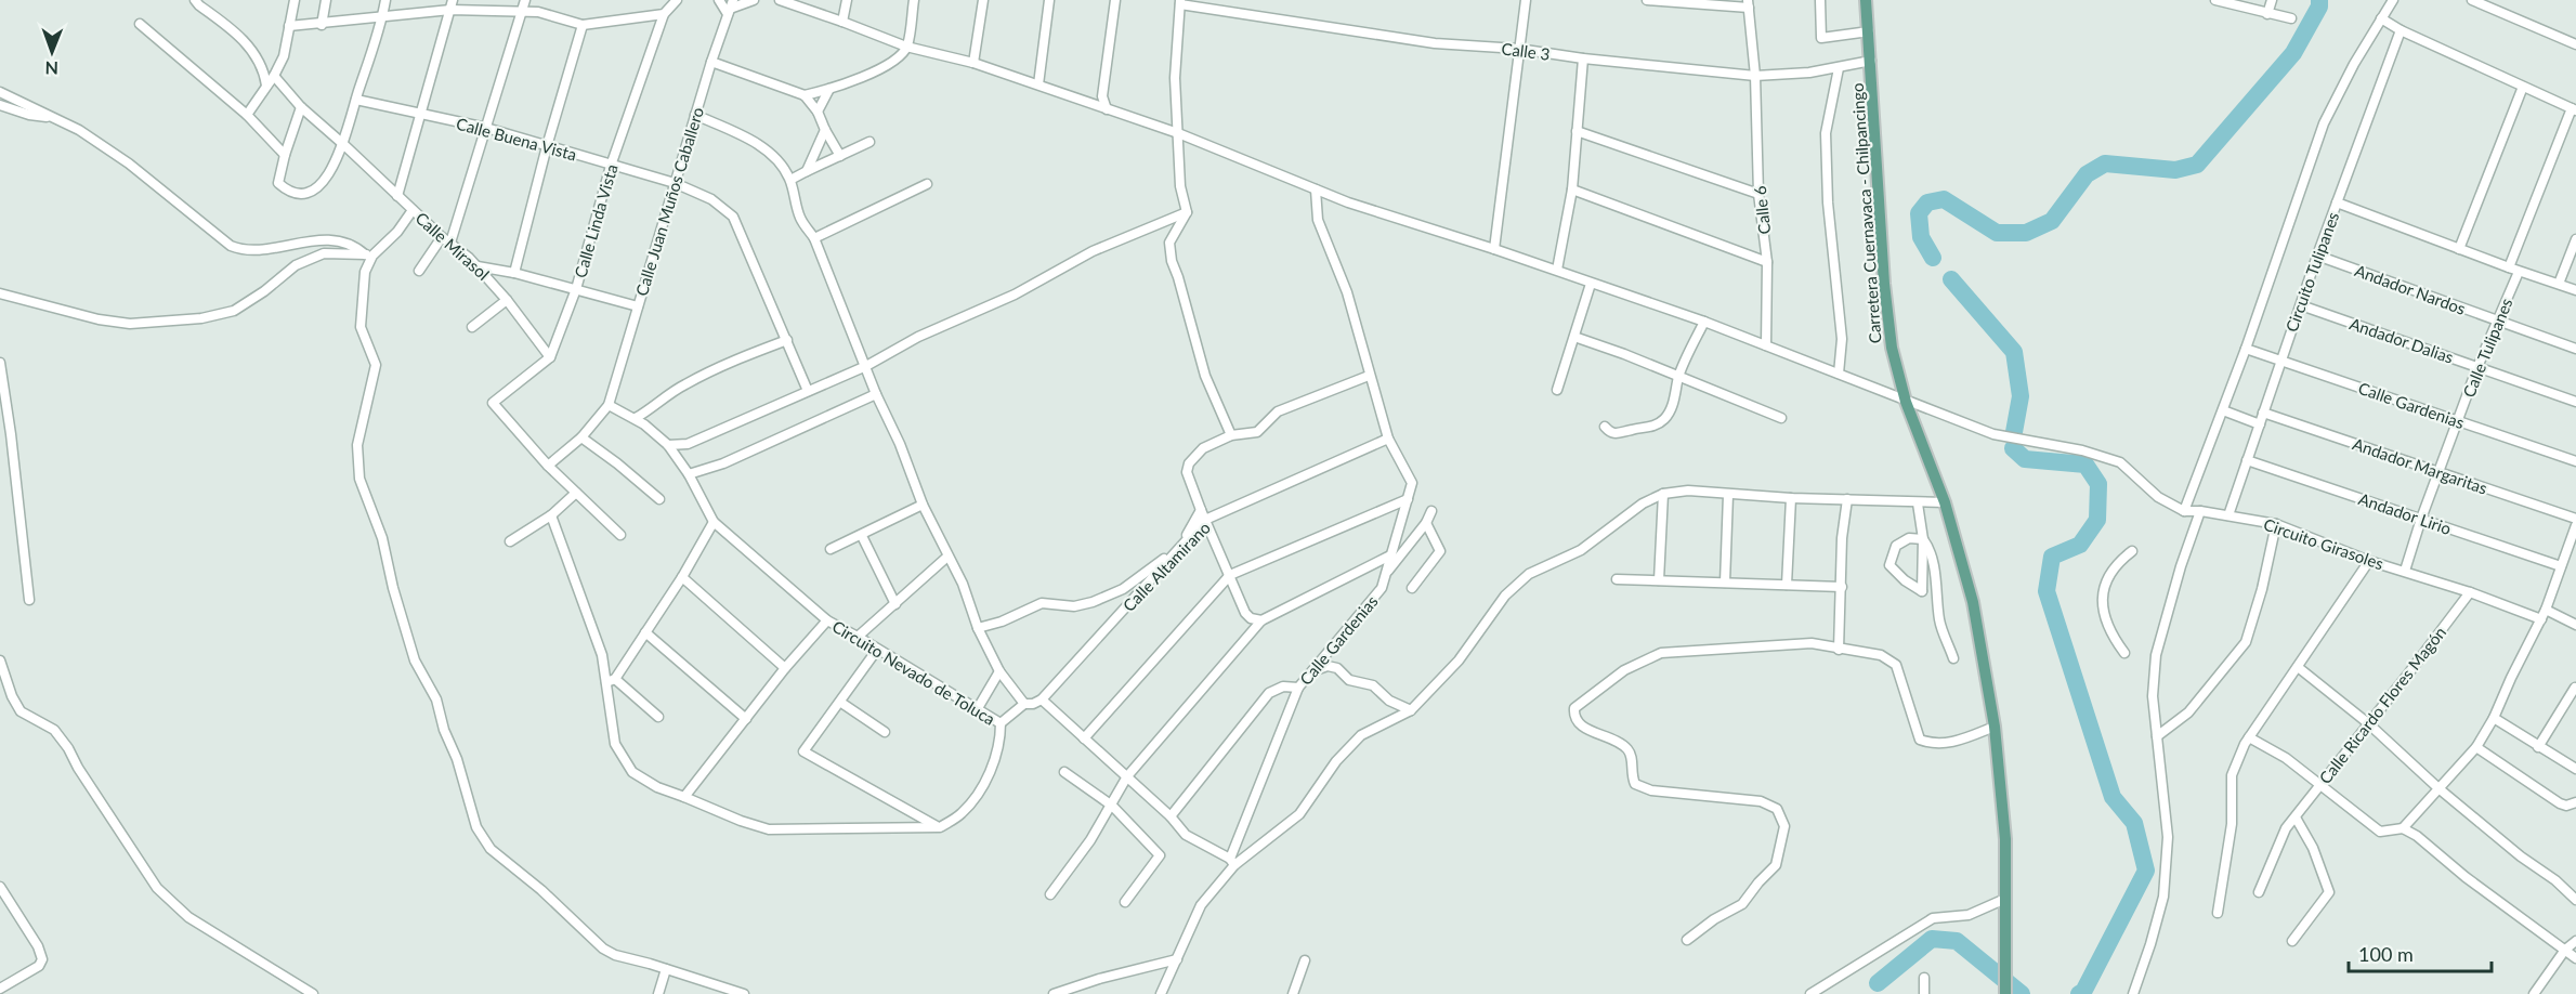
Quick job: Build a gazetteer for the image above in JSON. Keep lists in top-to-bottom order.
{
  "streets": {
    "main road": ["Carretera Cuernavaca - Chilpancingo"],
    "street": [
      "Calle 3",
      "Calle Buena Vista",
      "Calle Juan Muños Caballero",
      "Calle 6",
      "Calle Linda Vista",
      "Calle Mirasol",
      "Circuito Tulipanes",
      "Andador Nardos",
      "Andador Dalias",
      "Calle Tulipanes",
      "Calle Gardenias",
      "Andador Margaritas",
      "Andador Lirio",
      "Circuito Girasoles",
      "Calle Altamirano",
      "Circuito Nevado de Toluca",
      "Calle Ricardo Flores Magón"
    ]
  },
  "crossings": [
    ["Calle 3", "Calle 6"],
    ["Calle 3", "Carretera Cuernavaca - Chilpancingo"],
    ["Calle Buena Vista", "Calle Juan Muños Caballero"],
    ["Calle Buena Vista", "Calle Linda Vista"],
    ["Calle 6", "Circuito Girasoles"],
    ["Carretera Cuernavaca - Chilpancingo", "Circuito Girasoles"],
    ["Calle Linda Vista", "Calle Mirasol"],
    ["Circuito Tulipanes", "Andador Nardos"],
    ["Circuito Tulipanes", "Andador Dalias"],
    ["Circuito Tulipanes", "Calle Gardenias"],
    ["Circuito Tulipanes", "Andador Margaritas"],
    ["Circuito Tulipanes", "Andador Lirio"],
    ["Circuito Tulipanes", "Circuito Girasoles"],
    ["Andador Nardos", "Calle Tulipanes"],
    ["Andador Dalias", "Calle Tulipanes"],
    ["Calle Tulipanes", "Calle Gardenias"],
    ["Calle Tulipanes", "Andador Margaritas"],
    ["Calle Tulipanes", "Andador Lirio"],
    ["Calle Tulipanes", "Circuito Girasoles"],
    ["Calle Gardenias", "Calle Altamirano"],
    ["Circuito Girasoles", "Calle Ricardo Flores Magón"]
  ],
  "scale_bar": "100 m",
  "north": "bottom"
}
